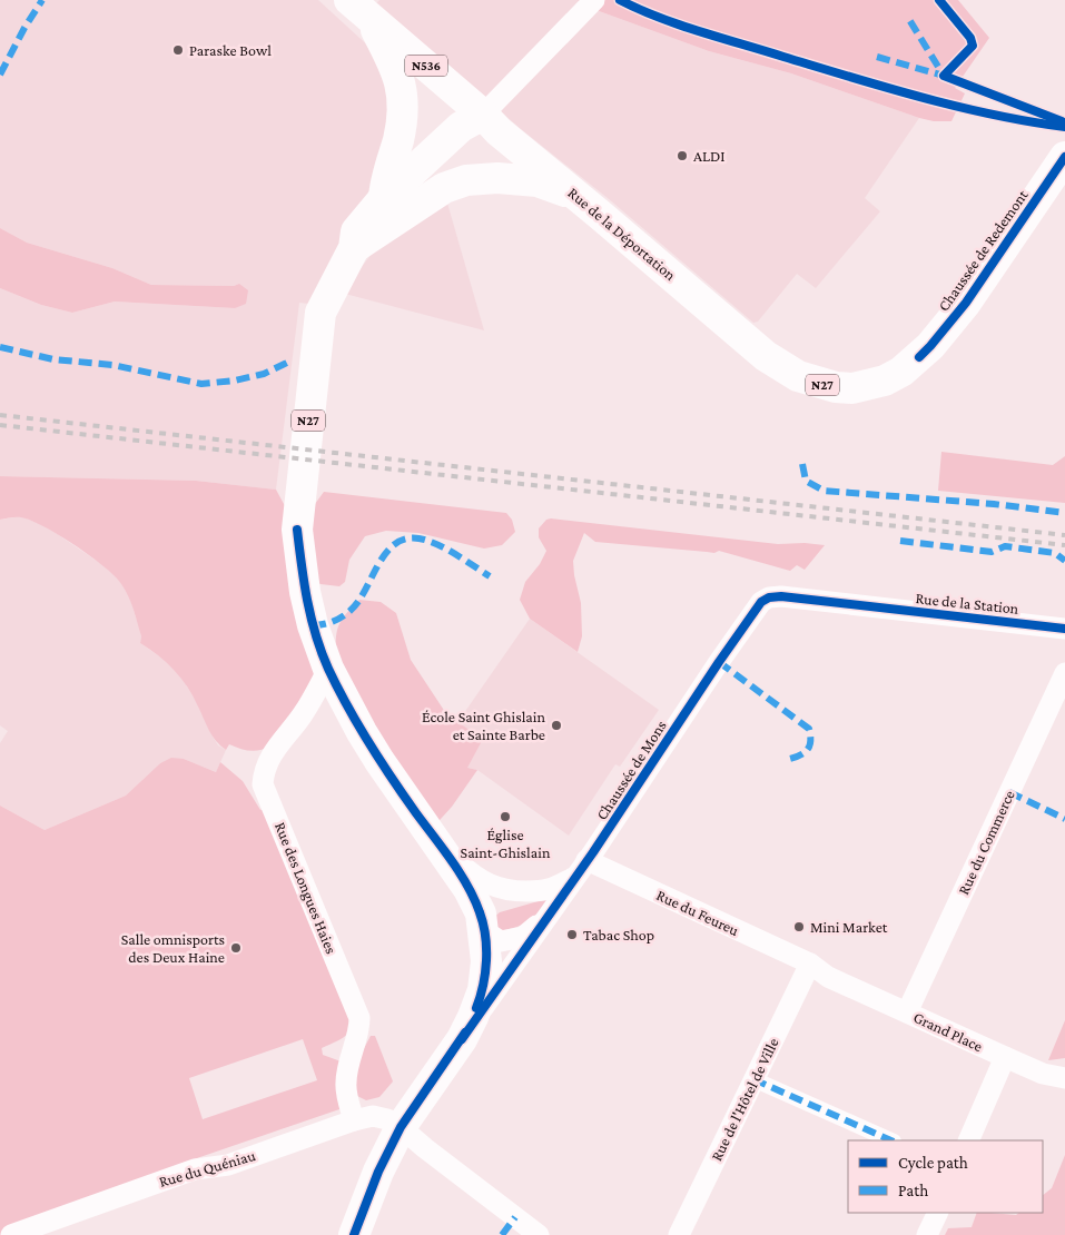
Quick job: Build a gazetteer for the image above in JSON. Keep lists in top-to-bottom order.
{
  "streets": {
    "main road": [
      "N536",
      "Rue de la Déportation",
      "Chaussée de Redemont",
      "N27",
      "Chaussée de Mons"
    ],
    "street": [
      "Rue de la Station",
      "Rue du Commerce",
      "Rue des Longues Haies",
      "Rue du Feureu",
      "Grand Place",
      "Rue de l'Hôtel de Ville",
      "Rue du Quéniau"
    ]
  },
  "crossings": [
    ["Rue de la Déportation", "Chaussée de Redemont"],
    ["Rue de la Déportation", "Chaussée de Mons"],
    ["Rue de la Station", "Chaussée de Mons"],
    ["Chaussée de Mons", "Rue des Longues Haies"],
    ["Chaussée de Mons", "Rue du Feureu"],
    ["Rue du Commerce", "Grand Place"],
    ["Rue des Longues Haies", "Rue du Quéniau"],
    ["Rue du Feureu", "Grand Place"],
    ["Rue du Feureu", "Rue de l'Hôtel de Ville"],
    ["Grand Place", "Rue de l'Hôtel de Ville"]
  ],
  "places": [
    "Paraske Bowl",
    "ALDI",
    "École Saint Ghislain et Sainte Barbe",
    "Église Saint-Ghislain",
    "Mini Market",
    "Tabac Shop",
    "Salle omnisports des Deux Haine"
  ],
  "legend": ["Cycle path", "Path"]
}
